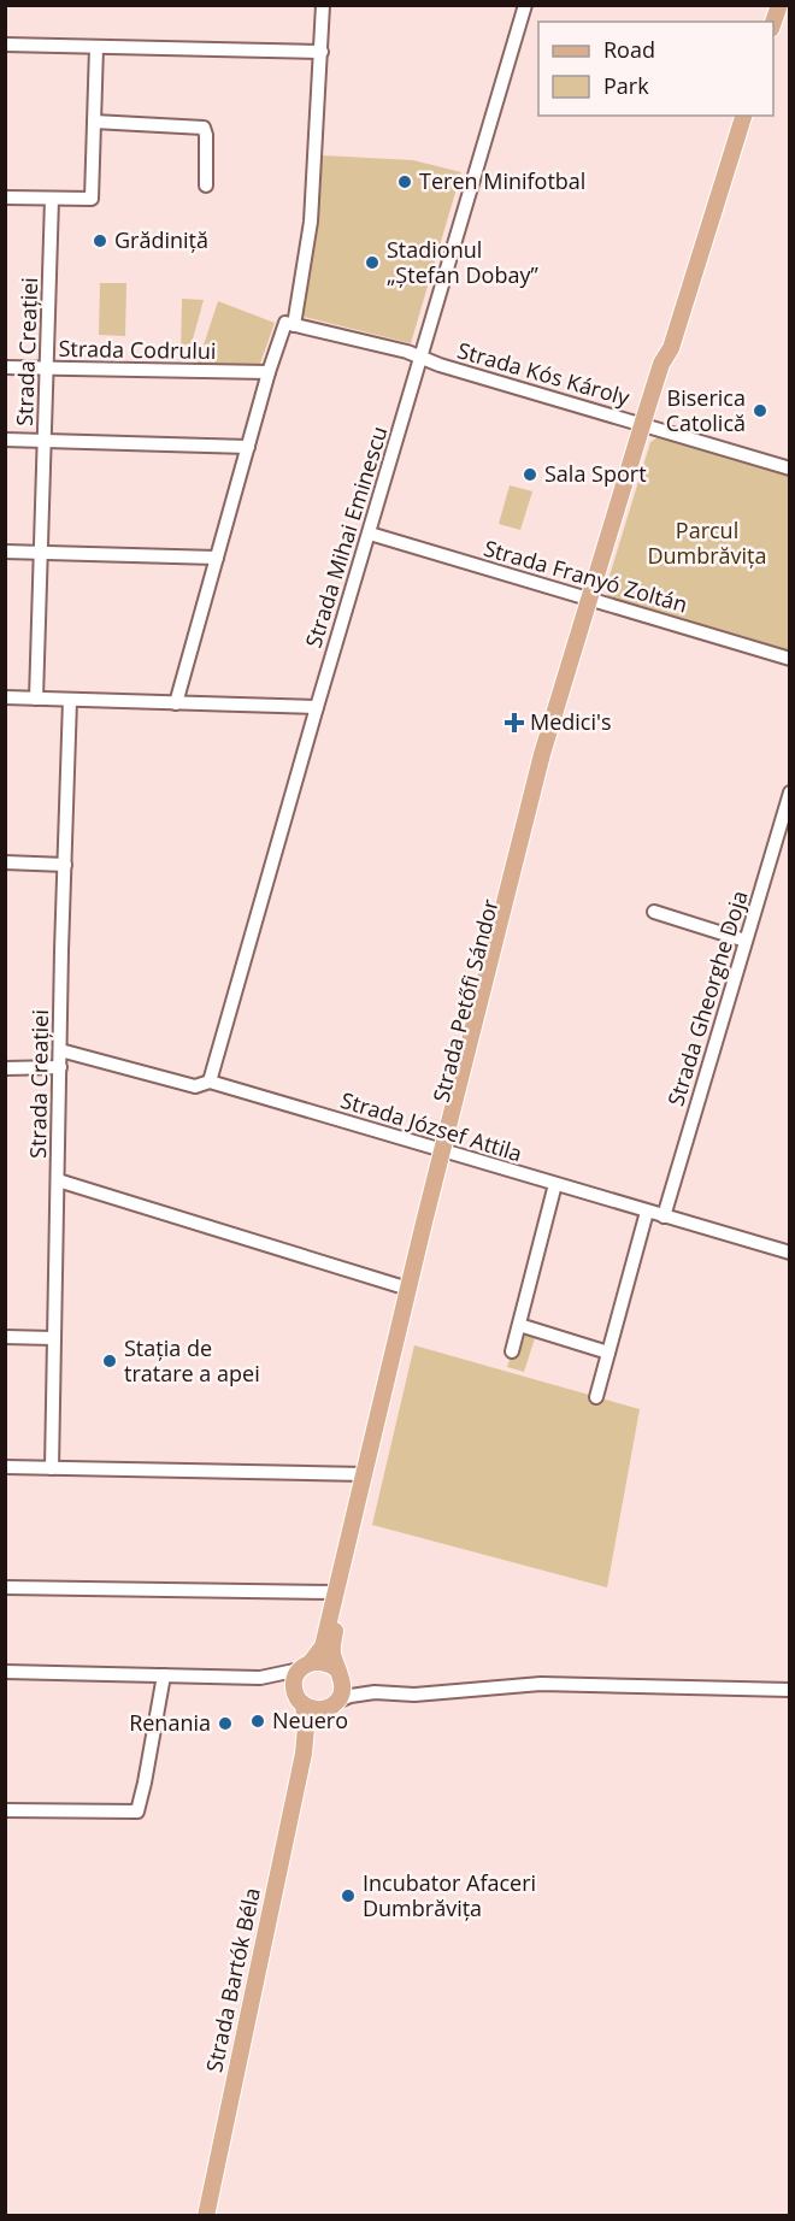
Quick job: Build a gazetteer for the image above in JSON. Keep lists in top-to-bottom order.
{
  "streets": {
    "main road": ["Strada Petőfi Sándor", "Strada Bartók Béla"],
    "street": [
      "Strada Codrului",
      "Strada Creației",
      "Strada Kós Károly",
      "Strada Mihai Eminescu",
      "Strada Franyó Zoltán",
      "Strada Gheorghe Doja",
      "Strada József Attila"
    ]
  },
  "crossings": [
    ["Strada Codrului", "Strada Creației"],
    ["Strada Creației", "Strada József Attila"],
    ["Strada Kós Károly", "Strada Mihai Eminescu"],
    ["Strada Kós Károly", "Strada Petőfi Sándor"],
    ["Strada Mihai Eminescu", "Strada Franyó Zoltán"],
    ["Strada Mihai Eminescu", "Strada József Attila"],
    ["Strada Franyó Zoltán", "Strada Petőfi Sándor"],
    ["Strada Gheorghe Doja", "Strada József Attila"],
    ["Strada Petőfi Sándor", "Strada József Attila"],
    ["Strada Petőfi Sándor", "Strada Bartók Béla"]
  ],
  "parks": ["Parcul Dumbrăvița"],
  "places": {
    "other": [
      "Teren Minifotbal",
      "Grădiniță",
      "Stadionul „Ștefan Dobay”",
      "Biserica Catolică",
      "Sala Sport",
      "Stația de tratare a apei",
      "Neuero",
      "Renania",
      "Incubator Afaceri Dumbrăvița"
    ],
    "health": ["Medici's"]
  },
  "legend": ["Road", "Park"]
}
